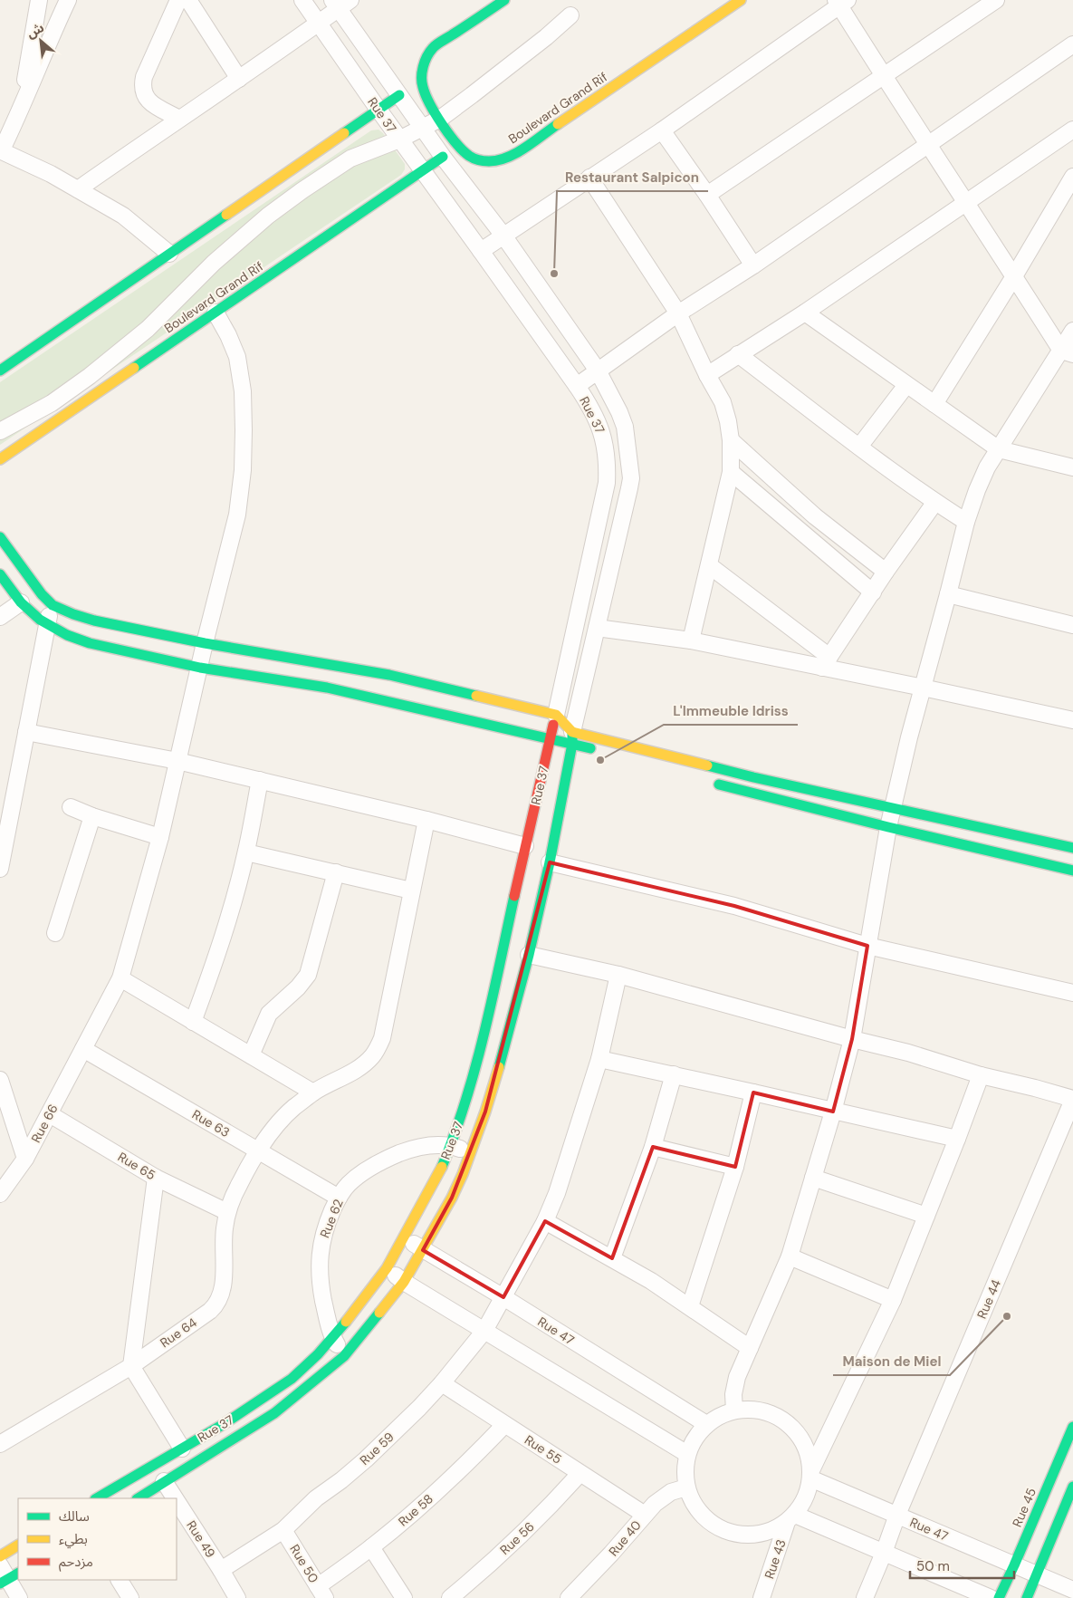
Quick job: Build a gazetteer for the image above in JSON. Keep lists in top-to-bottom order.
{
  "streets": {
    "street": [
      "Boulevard Grand Rif",
      "Rue 37",
      "Rue 66",
      "Rue 63",
      "Rue 65",
      "Rue 62",
      "Rue 44",
      "Rue 47",
      "Rue 64",
      "Rue 59",
      "Rue 55",
      "Rue 45",
      "Rue 58",
      "Rue 56",
      "Rue 40",
      "Rue 49",
      "Rue 43",
      "Rue 50"
    ]
  },
  "crossings": [
    ["Boulevard Grand Rif", "Rue 37"],
    ["Boulevard Grand Rif", "Rue 66"],
    ["Rue 37", "Rue 62"],
    ["Rue 37", "Rue 47"],
    ["Rue 37", "Rue 49"],
    ["Rue 66", "Rue 63"],
    ["Rue 66", "Rue 65"],
    ["Rue 63", "Rue 62"],
    ["Rue 63", "Rue 64"],
    ["Rue 65", "Rue 64"],
    ["Rue 44", "Rue 47"],
    ["Rue 47", "Rue 59"],
    ["Rue 47", "Rue 45"],
    ["Rue 47", "Rue 40"],
    ["Rue 47", "Rue 43"],
    ["Rue 59", "Rue 55"],
    ["Rue 59", "Rue 49"],
    ["Rue 59", "Rue 50"],
    ["Rue 55", "Rue 58"],
    ["Rue 55", "Rue 56"],
    ["Rue 55", "Rue 40"],
    ["Rue 58", "Rue 50"],
    ["Rue 40", "Rue 43"]
  ],
  "places": ["Restaurant Salpicon", "L'Immeuble Idriss", "Maison de Miel"],
  "legend": ["سالك", "بطيء", "مزدحم"],
  "scale_bar": "50 m",
  "north": "top left"
}
